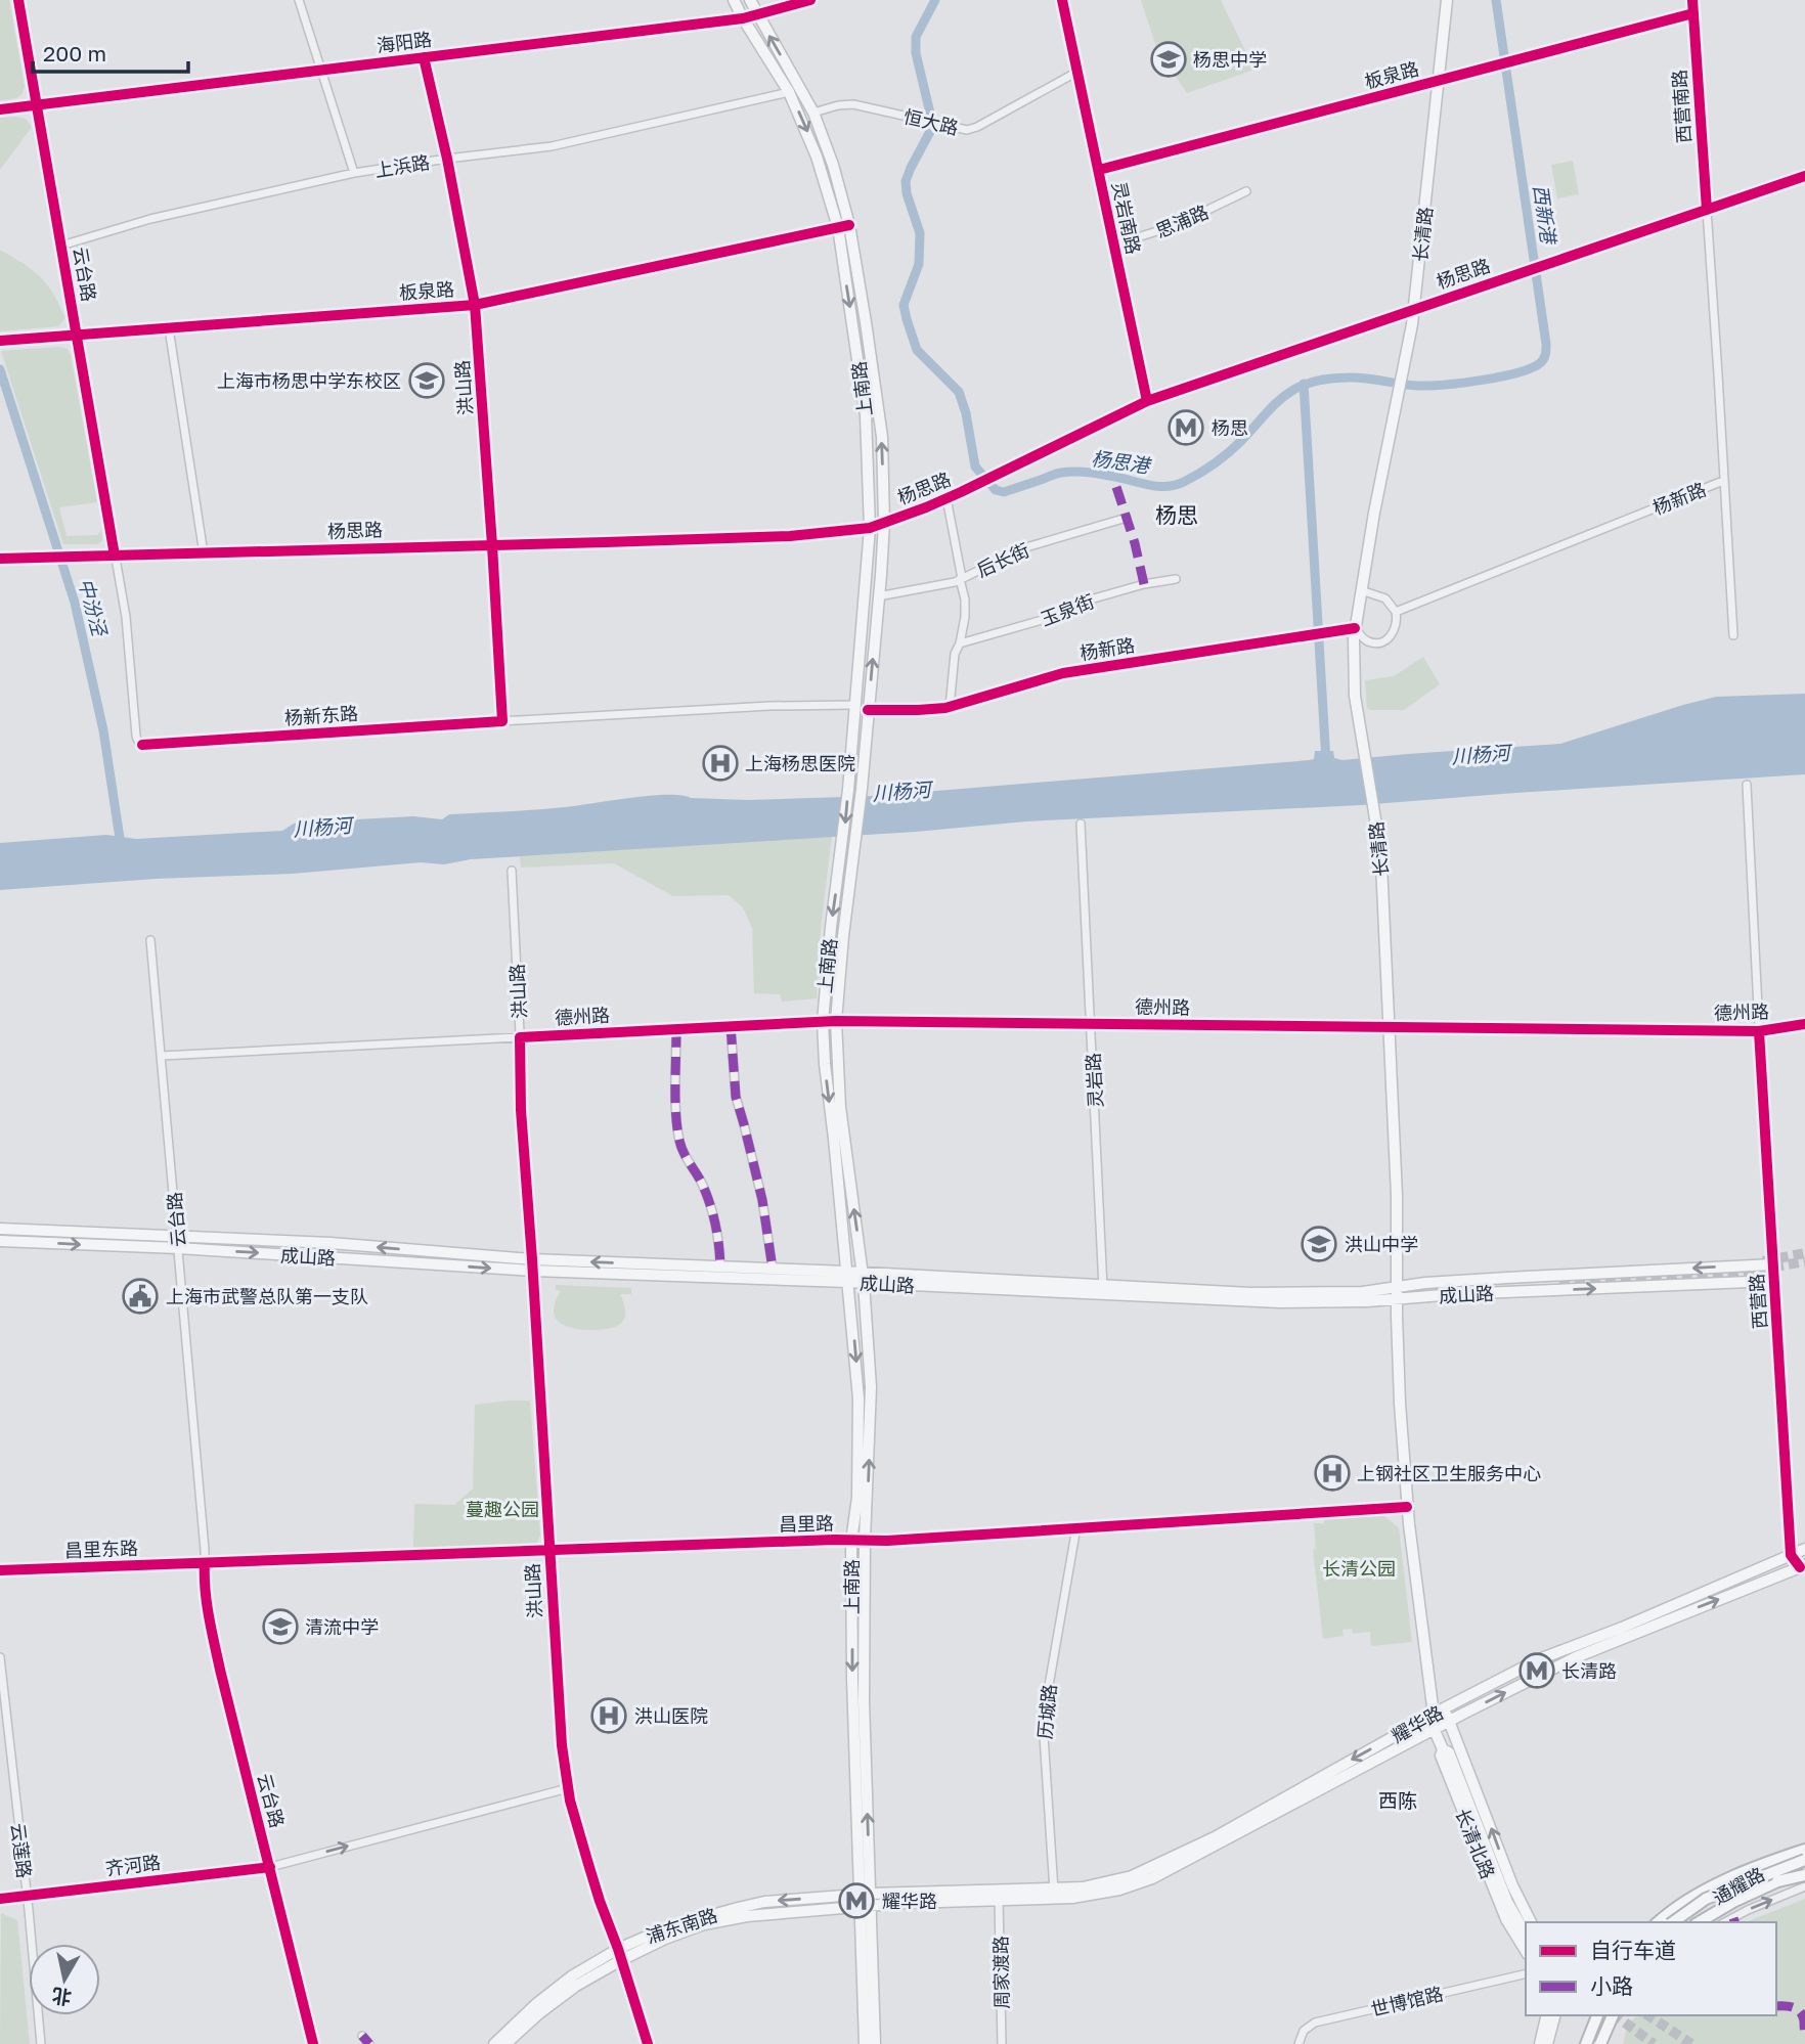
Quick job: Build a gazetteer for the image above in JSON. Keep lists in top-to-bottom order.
{
  "streets": {
    "main road": [
      "长清路",
      "上南路",
      "成山路",
      "耀华路",
      "长清北路",
      "浦东南路"
    ],
    "street": [
      "海阳路",
      "板泉路",
      "西营南路",
      "恒大路",
      "上浜路",
      "灵岩南路",
      "思浦路",
      "杨思路",
      "云台路",
      "洪山路",
      "杨新路",
      "后长街",
      "玉泉街",
      "杨新东路",
      "德州路",
      "灵岩路",
      "西营路",
      "昌里路",
      "昌里东路",
      "历城路",
      "云莲路",
      "齐河路",
      "通耀路",
      "周家渡路",
      "世博馆路"
    ]
  },
  "crossings": [
    ["海阳路", "云台路"],
    ["海阳路", "洪山路"],
    ["海阳路", "上南路"],
    ["板泉路", "西营南路"],
    ["板泉路", "灵岩南路"],
    ["板泉路", "长清路"],
    ["板泉路", "云台路"],
    ["板泉路", "洪山路"],
    ["板泉路", "上南路"],
    ["西营南路", "杨思路"],
    ["西营南路", "杨新路"],
    ["恒大路", "灵岩南路"],
    ["恒大路", "上南路"],
    ["上浜路", "云台路"],
    ["上浜路", "洪山路"],
    ["上浜路", "上南路"],
    ["灵岩南路", "思浦路"],
    ["灵岩南路", "杨思路"],
    ["长清路", "杨思路"],
    ["长清路", "杨新路"],
    ["长清路", "德州路"],
    ["长清路", "成山路"],
    ["长清路", "昌里路"],
    ["长清路", "耀华路"],
    ["长清路", "长清北路"],
    ["杨思路", "云台路"],
    ["杨思路", "洪山路"],
    ["杨思路", "上南路"],
    ["云台路", "杨新东路"],
    ["云台路", "德州路"],
    ["云台路", "成山路"],
    ["云台路", "昌里路"],
    ["云台路", "昌里东路"],
    ["云台路", "齐河路"],
    ["洪山路", "杨新东路"],
    ["洪山路", "德州路"],
    ["洪山路", "成山路"],
    ["洪山路", "昌里路"],
    ["洪山路", "齐河路"],
    ["洪山路", "浦东南路"],
    ["上南路", "杨新路"],
    ["上南路", "后长街"],
    ["上南路", "杨新东路"],
    ["上南路", "德州路"],
    ["上南路", "成山路"],
    ["上南路", "昌里路"],
    ["上南路", "耀华路"],
    ["上南路", "浦东南路"],
    ["德州路", "灵岩路"],
    ["德州路", "西营路"],
    ["灵岩路", "成山路"],
    ["成山路", "西营路"],
    ["西营路", "耀华路"],
    ["昌里路", "昌里东路"],
    ["昌里路", "历城路"],
    ["历城路", "耀华路"],
    ["耀华路", "长清北路"],
    ["耀华路", "浦东南路"],
    ["耀华路", "周家渡路"],
    ["云莲路", "齐河路"]
  ],
  "one_way": ["齐河路"],
  "districts": ["杨思", "西陈"],
  "water": [
    "西新港",
    "杨思港",
    "中汾泾",
    "川杨河"
  ],
  "parks": ["蔓趣公园", "长清公园"],
  "places": {
    "school or university": [
      "杨思中学",
      "上海市杨思中学东校区",
      "洪山中学",
      "清流中学"
    ],
    "metro station": ["杨思", "长清路", "耀华路"],
    "hospital": ["上海杨思医院", "上钢社区卫生服务中心", "洪山医院"],
    "public building": ["上海市武警总队第一支队"]
  },
  "legend": ["自行车道", "小路"],
  "scale_bar": "200 m",
  "north": "bottom"
}
